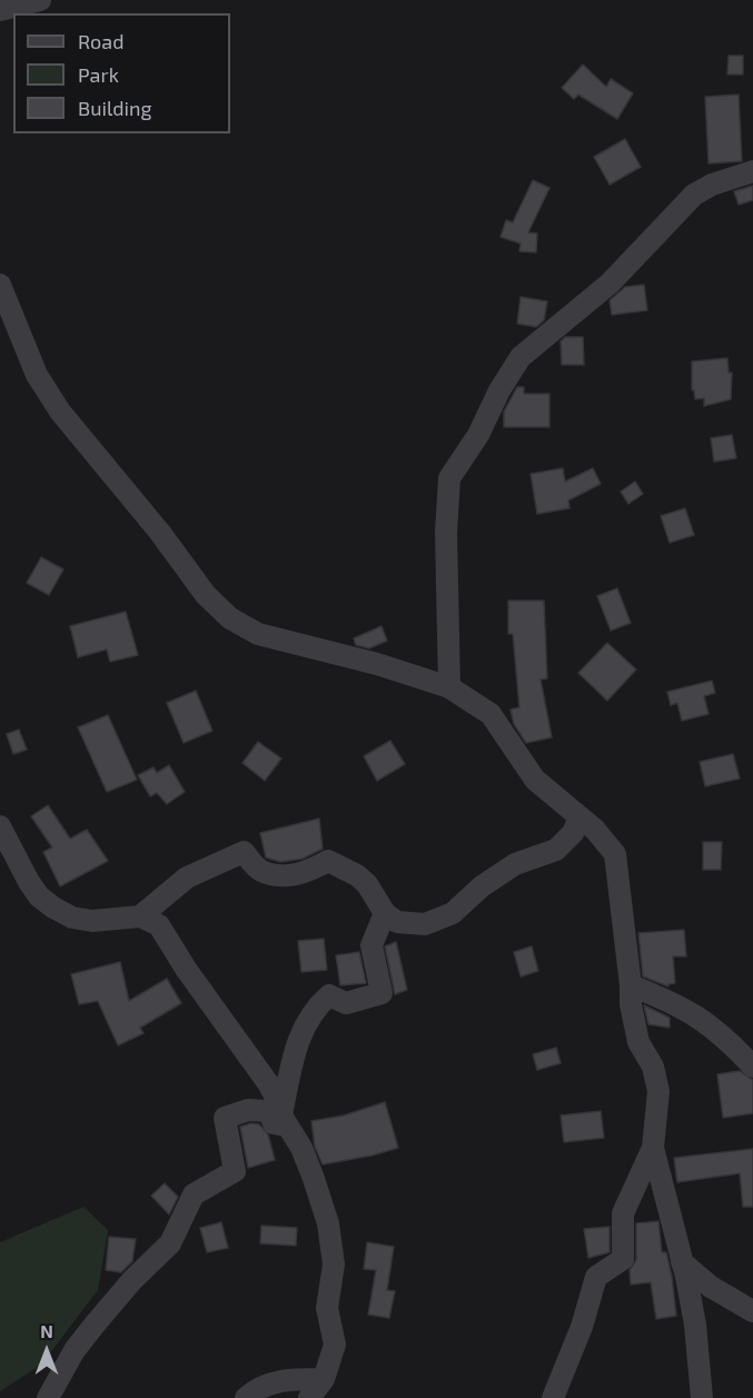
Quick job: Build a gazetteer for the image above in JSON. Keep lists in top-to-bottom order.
{
  "legend": ["Road", "Park", "Building"],
  "north": "top"
}
